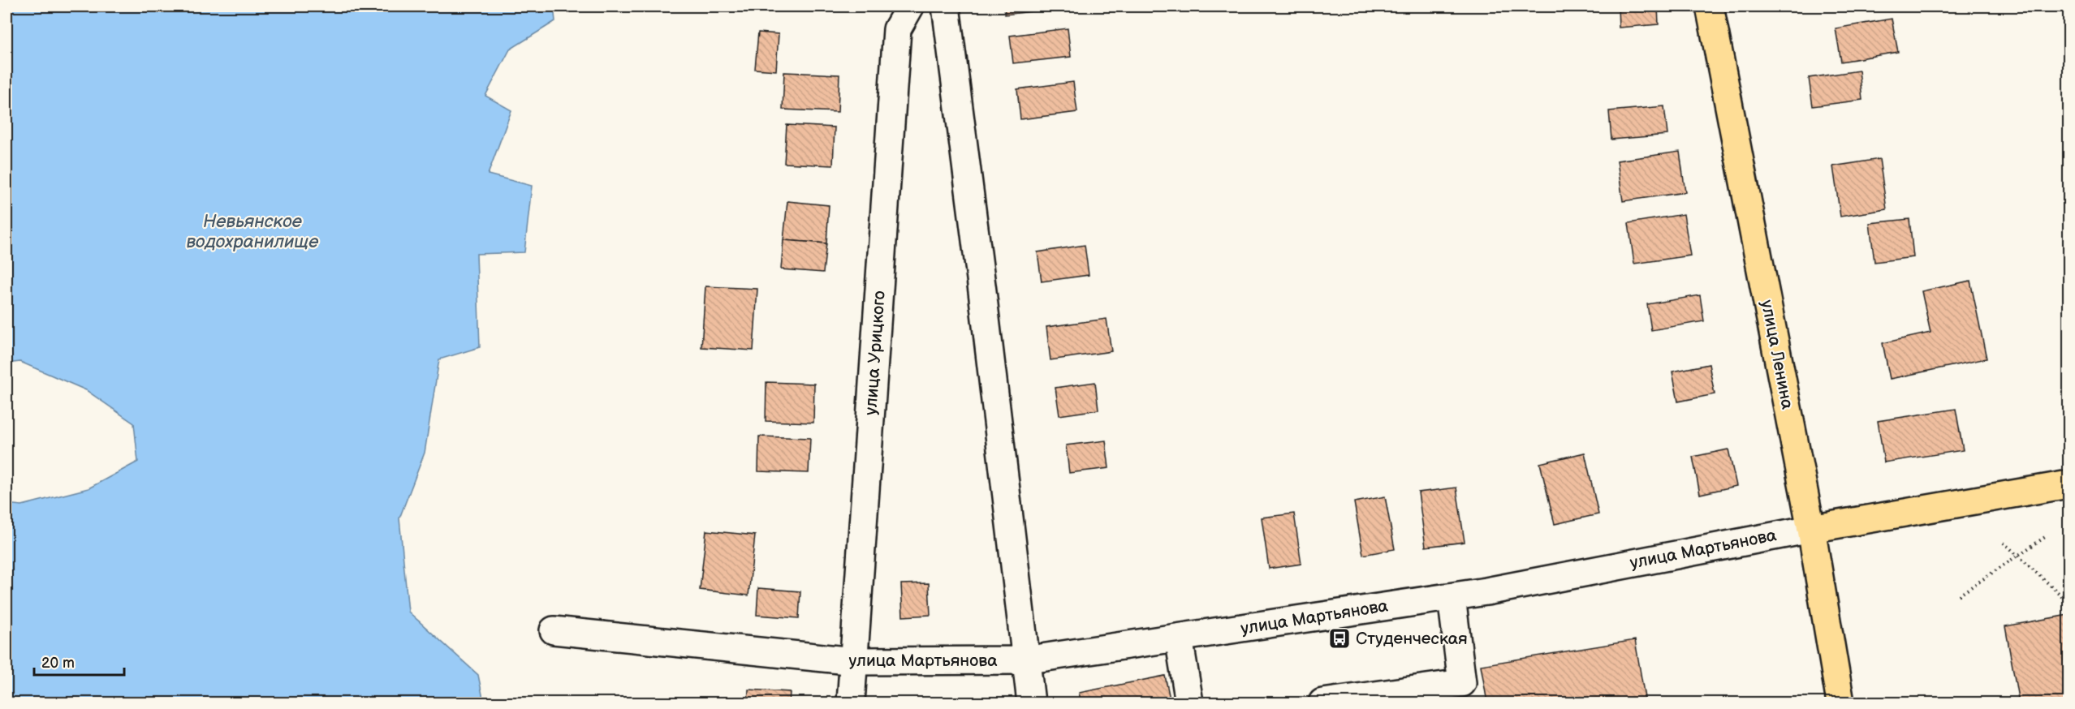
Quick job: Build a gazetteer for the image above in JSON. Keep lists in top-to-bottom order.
{
  "streets": {
    "main road": ["улица Ленина", "улица Мартьянова"],
    "street": ["улица Урицкого"]
  },
  "crossings": [
    ["улица Урицкого", "улица Мартьянова"],
    ["улица Ленина", "улица Мартьянова"]
  ],
  "water": ["Невьянское водохранилище"],
  "places": {
    "bus stop": ["Студенческая"]
  },
  "scale_bar": "20 m"
}
